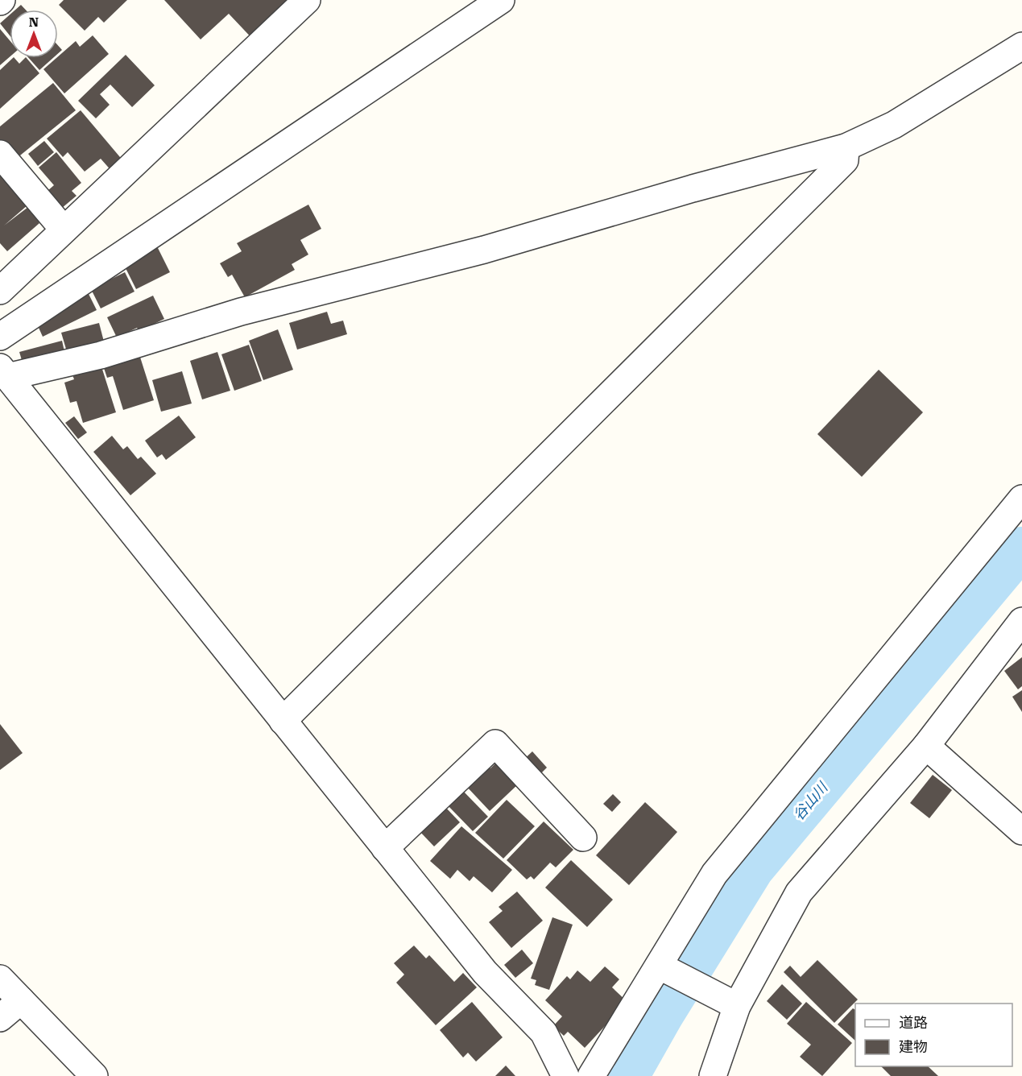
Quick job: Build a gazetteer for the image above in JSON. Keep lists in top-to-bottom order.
{
  "water": ["谷山川"],
  "legend": ["道路", "建物"],
  "north": "top"
}
